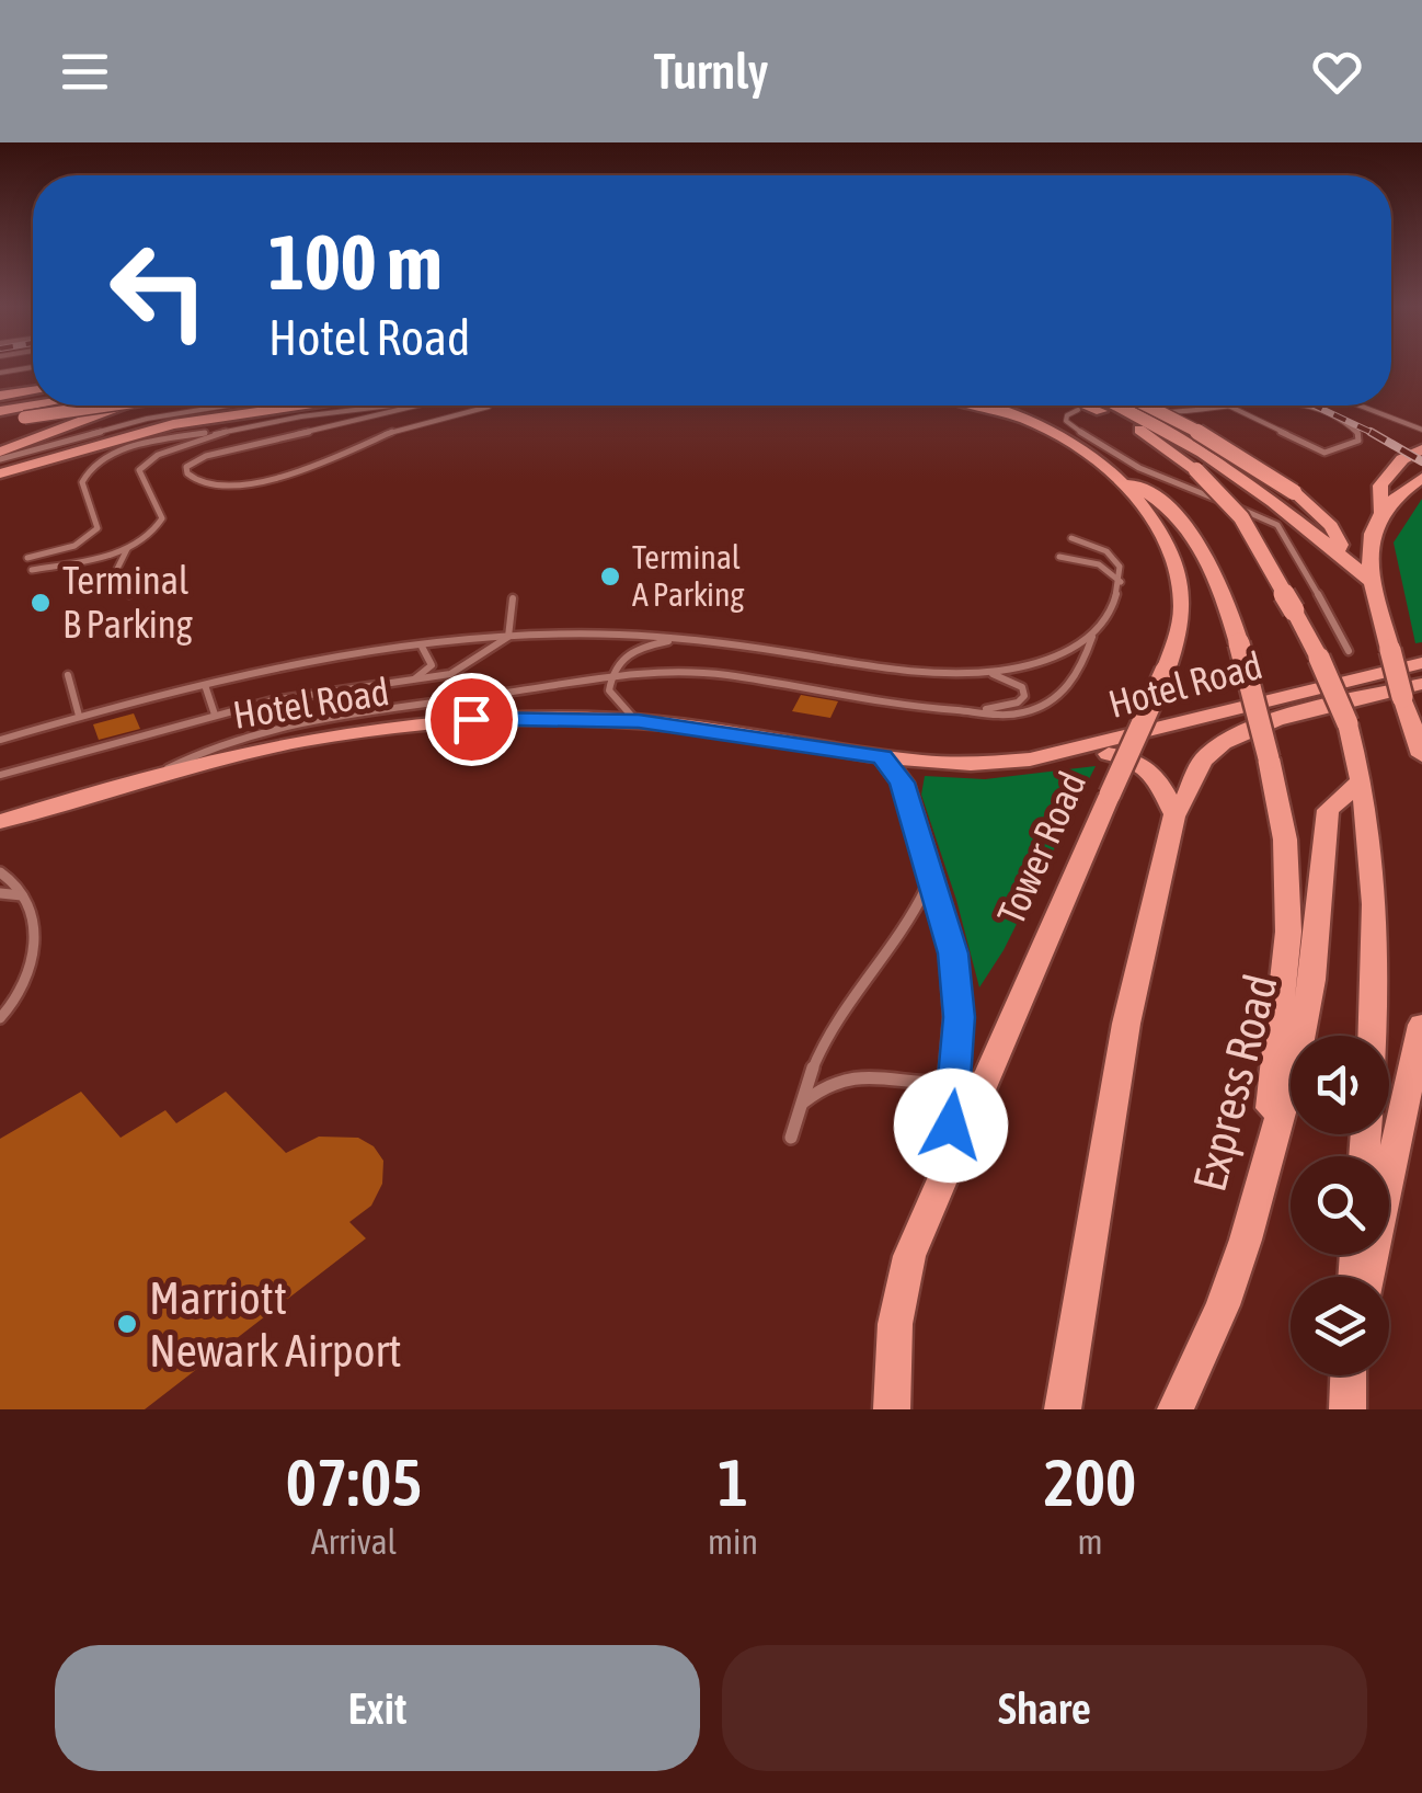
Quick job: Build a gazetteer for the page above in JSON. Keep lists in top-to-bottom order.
{
  "streets": {
    "street": ["Hotel Road", "Tower Road", "Express Road"]
  },
  "places": ["Terminal A Parking", "Terminal B Parking", "Marriott Newark Airport"],
  "page": {
    "header": "Turnly",
    "turn": ["100 m", "Hotel Road"],
    "eta": [
      "07:05",
      "Arrival",
      "1",
      "min",
      "200",
      "m"
    ],
    "buttons": ["Exit", "Share"]
  }
}
